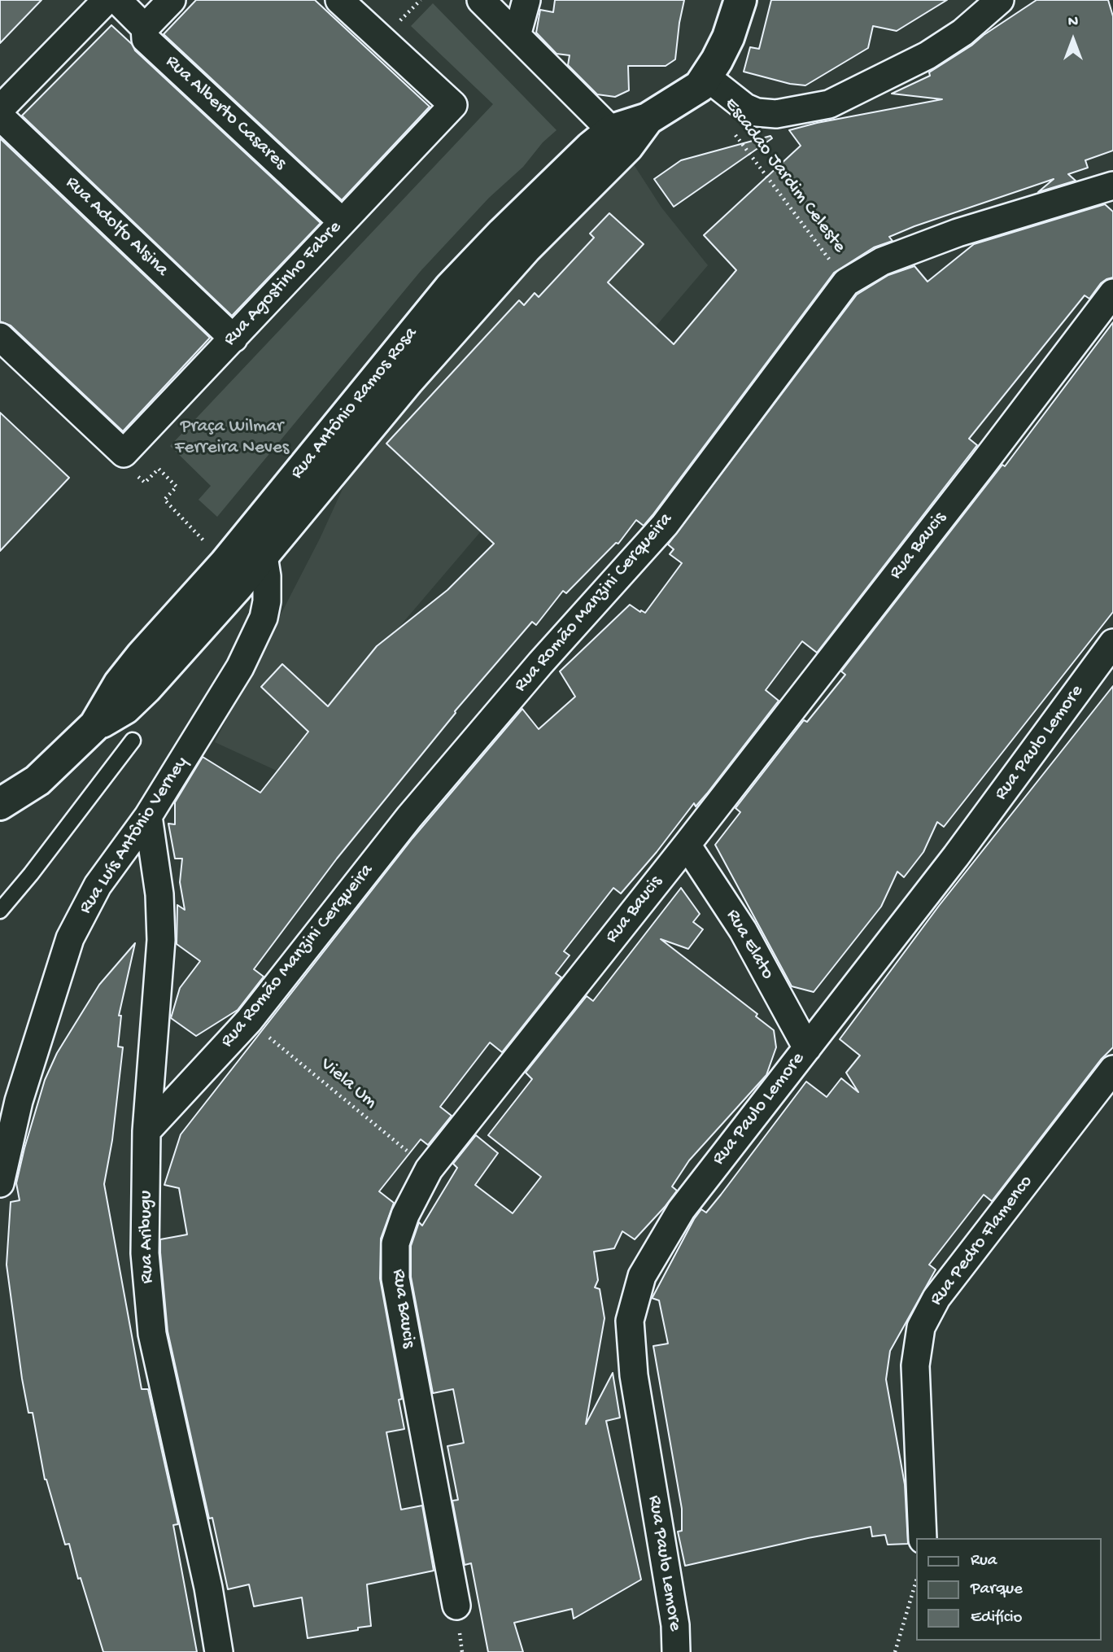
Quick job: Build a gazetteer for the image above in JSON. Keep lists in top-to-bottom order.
{
  "streets": {
    "main road": ["Rua Antônio Ramos Rosa"],
    "street": [
      "Rua Alberto Casares",
      "Rua Adolfo Alsina",
      "Rua Agostinho Fabre",
      "Rua Baucis",
      "Rua Romão Manzini Cerqueira",
      "Rua Paulo Lemore",
      "Rua Luís Antônio Verney",
      "Rua Elato",
      "Rua Aribugu",
      "Rua Pedro Flamenco"
    ],
    "path": ["Escadao Jardim Celeste", "Viela Um"]
  },
  "crossings": [
    ["Rua Alberto Casares", "Rua Agostinho Fabre"],
    ["Escadao Jardim Celeste", "Rua Romão Manzini Cerqueira"],
    ["Rua Adolfo Alsina", "Rua Agostinho Fabre"],
    ["Rua Antônio Ramos Rosa", "Rua Luís Antônio Verney"],
    ["Rua Baucis", "Rua Elato"],
    ["Rua Baucis", "Viela Um"],
    ["Rua Romão Manzini Cerqueira", "Viela Um"],
    ["Rua Romão Manzini Cerqueira", "Rua Aribugu"],
    ["Rua Paulo Lemore", "Rua Elato"],
    ["Rua Luís Antônio Verney", "Rua Aribugu"]
  ],
  "parks": ["Praça Wilmar Ferreira Neves"],
  "legend": ["Rua", "Parque", "Edifício"],
  "north": "top"
}
